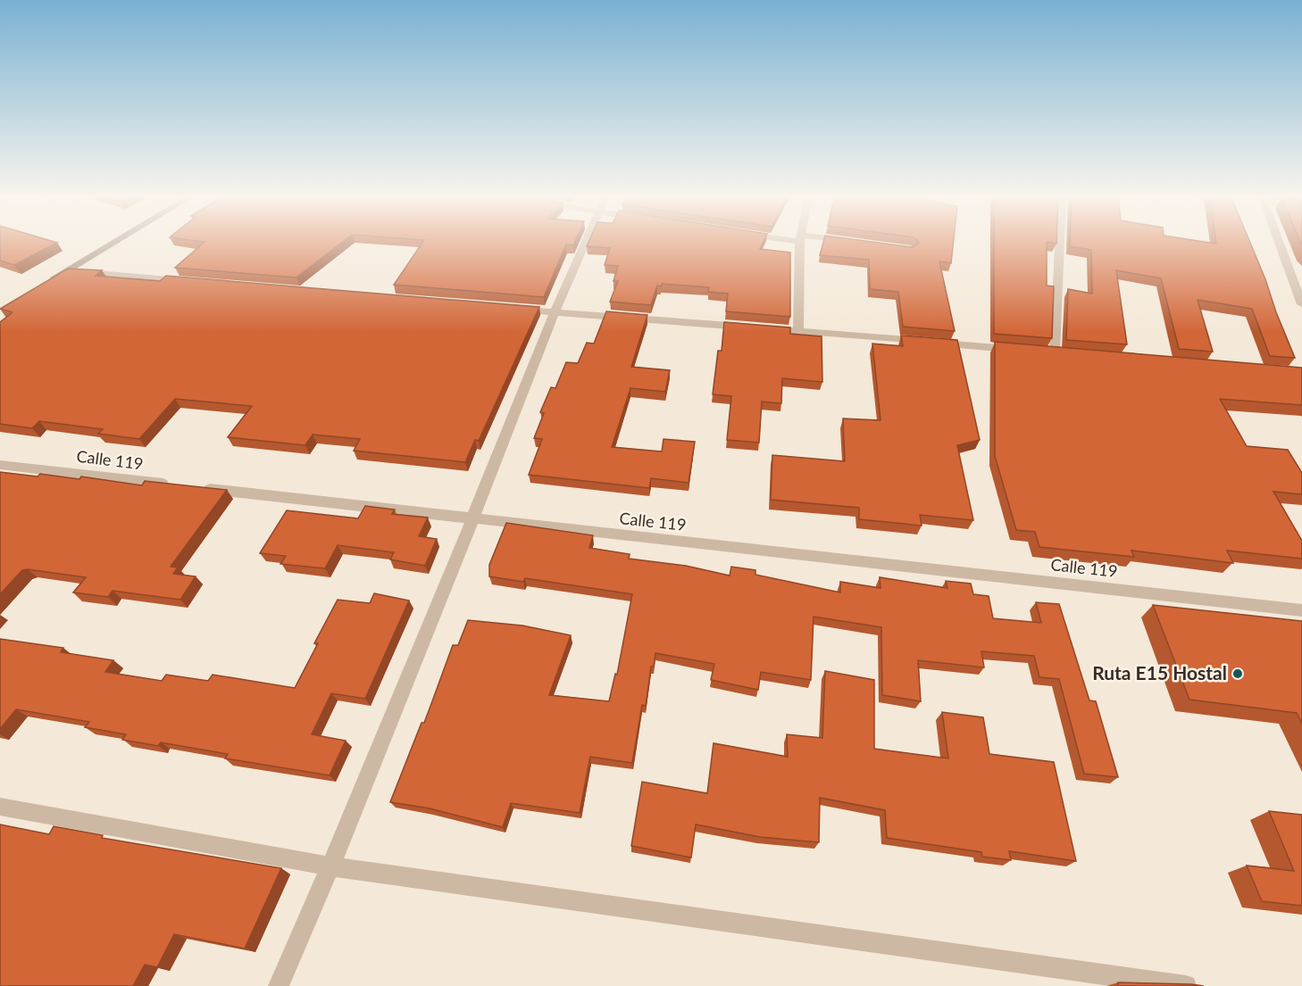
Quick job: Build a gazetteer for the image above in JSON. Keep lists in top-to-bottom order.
{
  "streets": {
    "street": ["Calle 119"]
  },
  "places": ["Ruta E15 Hostal"]
}
